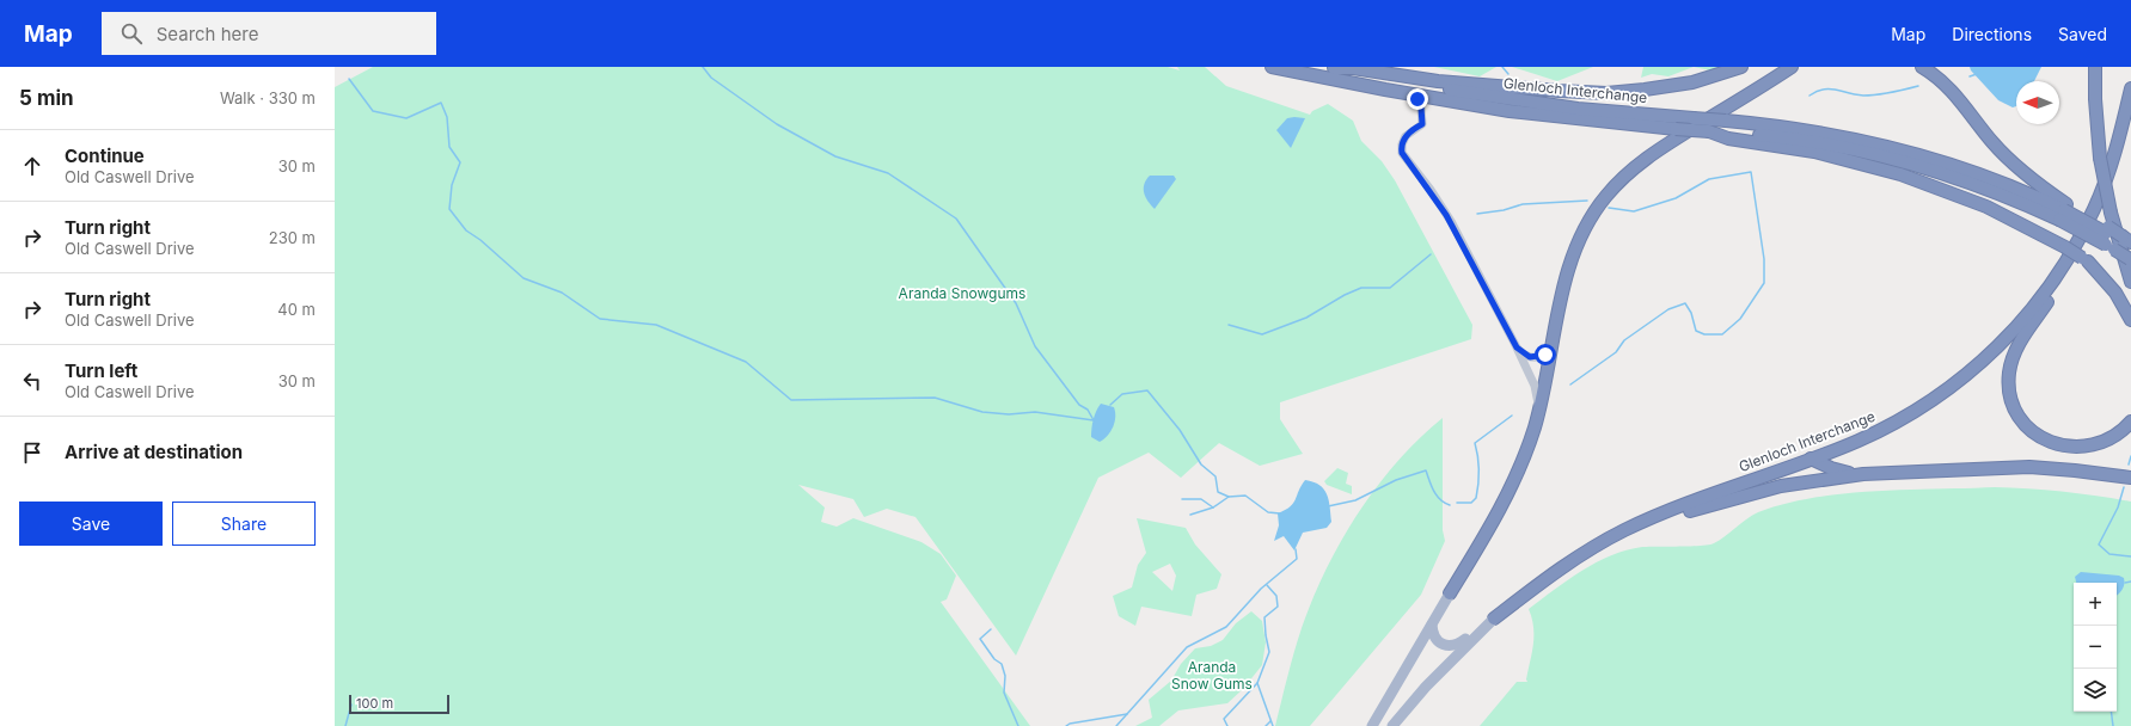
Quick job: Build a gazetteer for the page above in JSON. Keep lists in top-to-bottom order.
{
  "streets": {
    "highway": ["Glenloch Interchange"]
  },
  "parks": ["Aranda Snowgums", "Aranda Snow Gums"],
  "scale_bar": "100 m",
  "north": "left",
  "page": {
    "header": "Map",
    "search": "Search here",
    "nav": ["Map", "Directions", "Saved"],
    "heading": ["5 min", "Walk · 330 m"],
    "list": [
      ["Continue", "Old Caswell Drive", "30 m"],
      ["Turn right", "Old Caswell Drive", "230 m"],
      ["Turn right", "Old Caswell Drive", "40 m"],
      ["Turn left", "Old Caswell Drive", "30 m"],
      "Arrive at destination"
    ],
    "buttons": ["Save", "Share"],
    "map_buttons": ["+", "−"],
    "scale": "100 m"
  }
}
